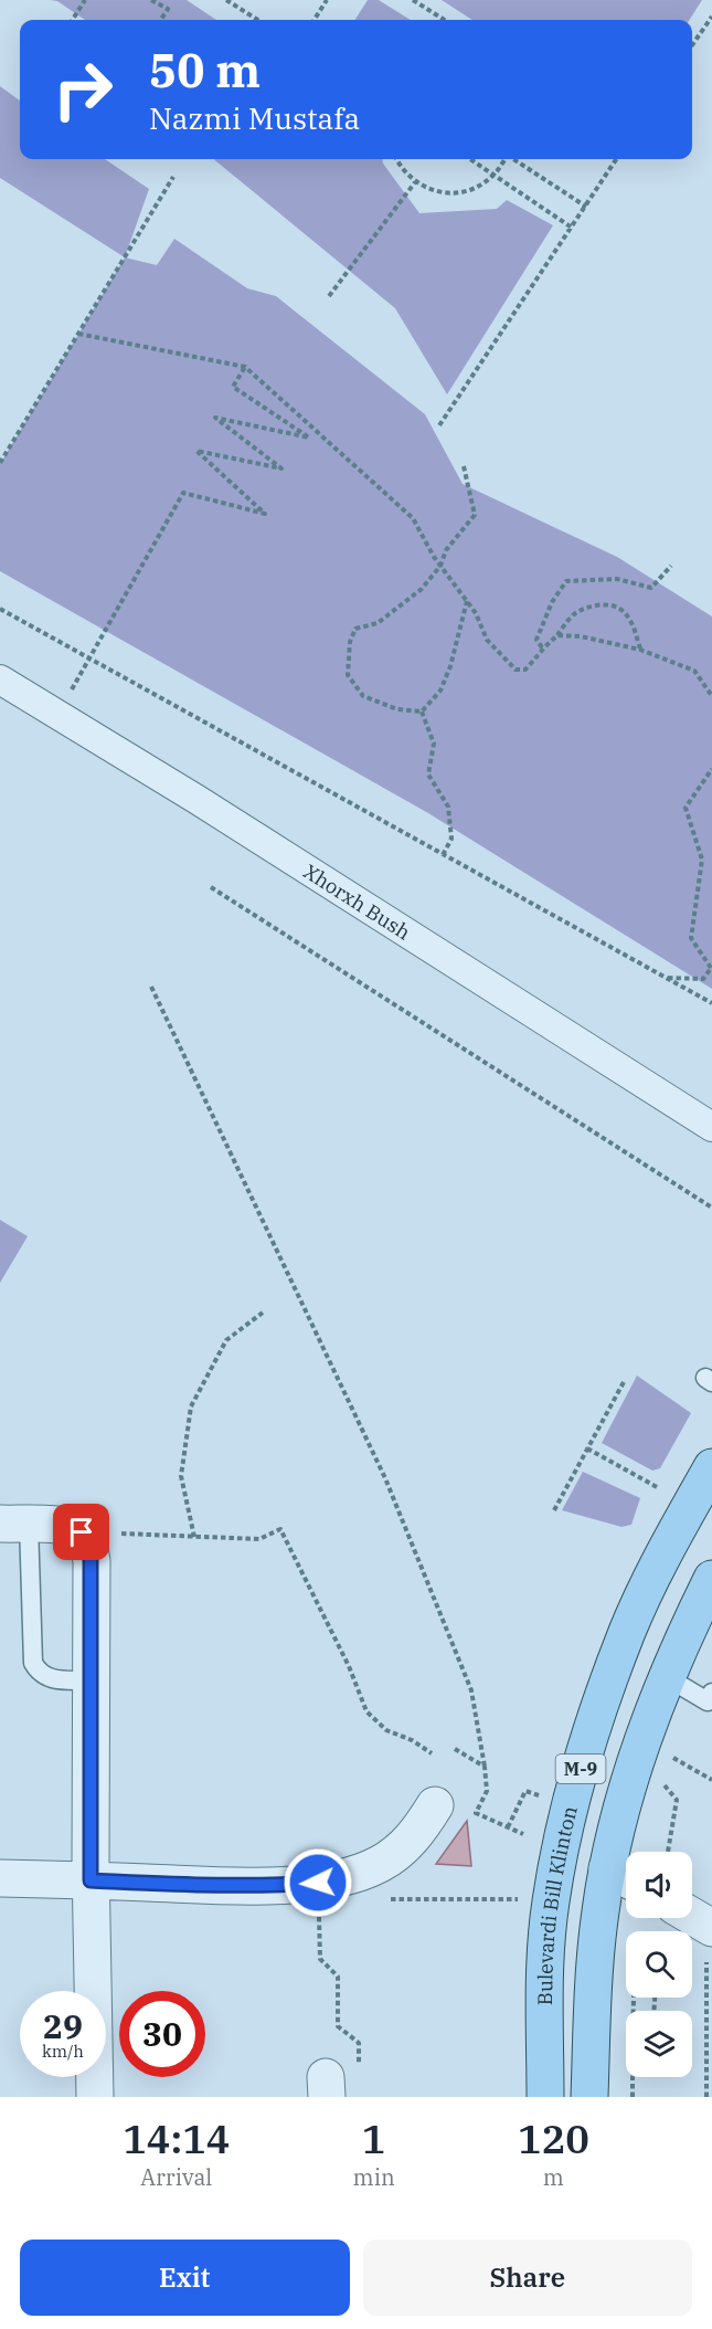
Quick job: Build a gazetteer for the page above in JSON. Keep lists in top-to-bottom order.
{
  "streets": {
    "main road": ["M-9", "Bulevardi Bill Klinton"],
    "street": ["Xhorxh Bush"]
  },
  "page": {
    "turn": ["50 m", "Nazmi Mustafa"],
    "speed": "29 km/h",
    "limit": "30",
    "eta": [
      "14:14",
      "Arrival",
      "1",
      "min",
      "120",
      "m"
    ],
    "buttons": ["Exit", "Share"]
  }
}
